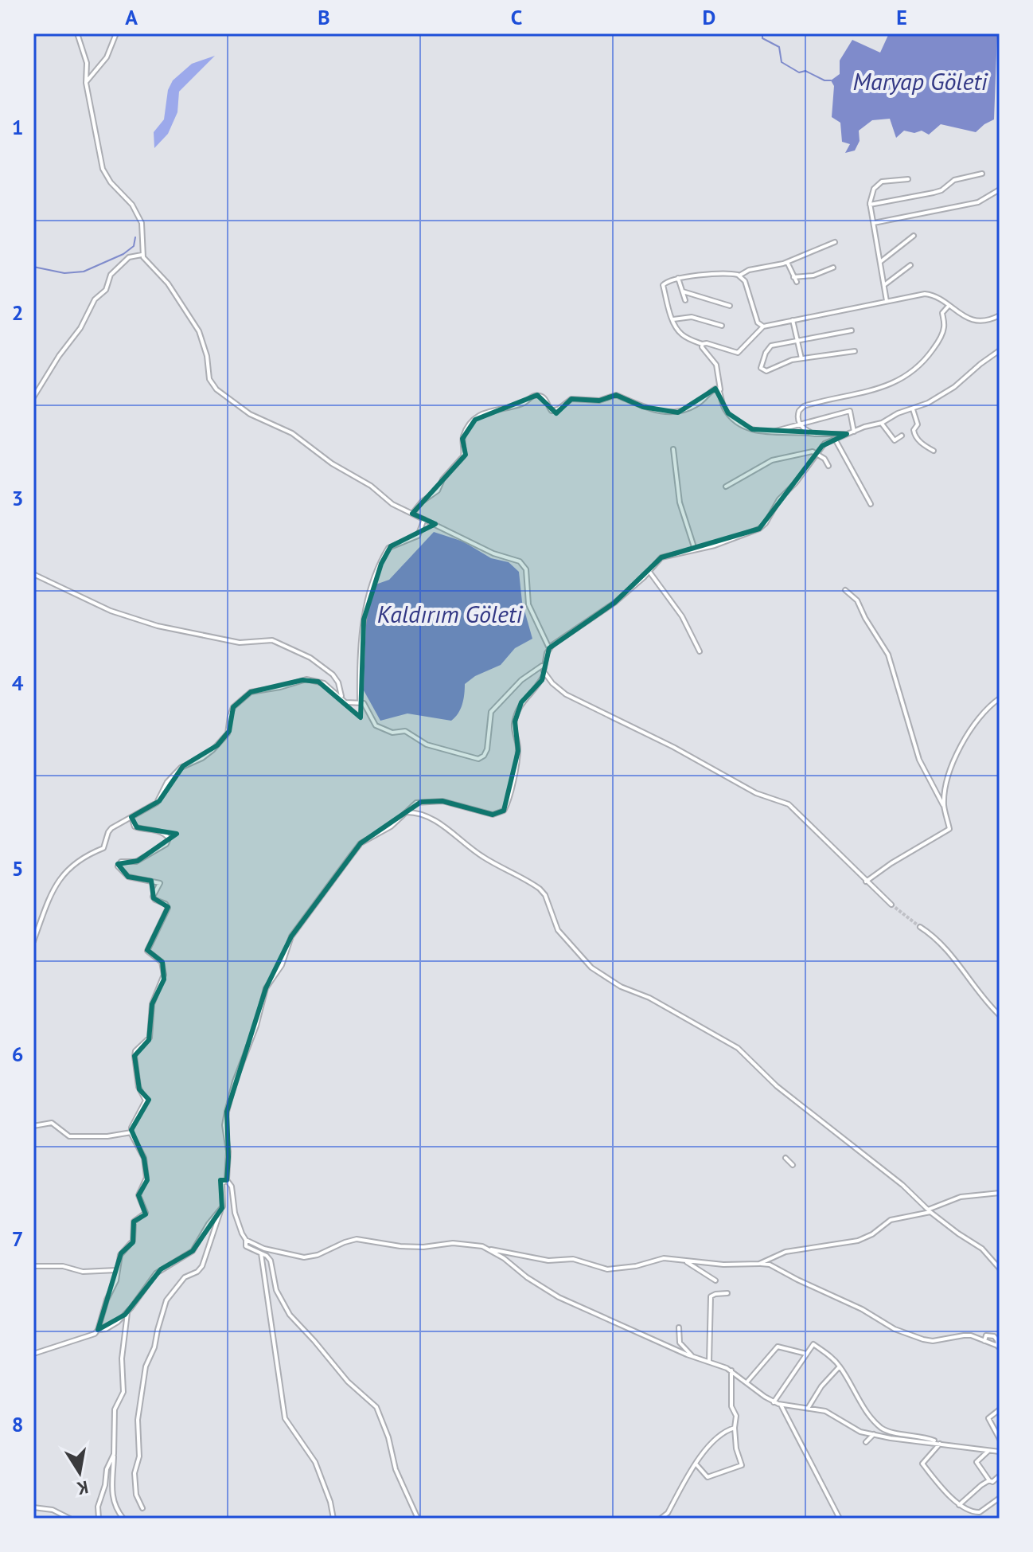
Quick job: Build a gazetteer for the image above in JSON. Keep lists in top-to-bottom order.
{
  "water": ["Maryap Göleti", "Kaldırım Göleti"],
  "north": "bottom",
  "grid": {
    "columns": [
      "A",
      "B",
      "C",
      "D",
      "E"
    ],
    "rows": [
      "1",
      "2",
      "3",
      "4",
      "5",
      "6",
      "7",
      "8"
    ]
  }
}
